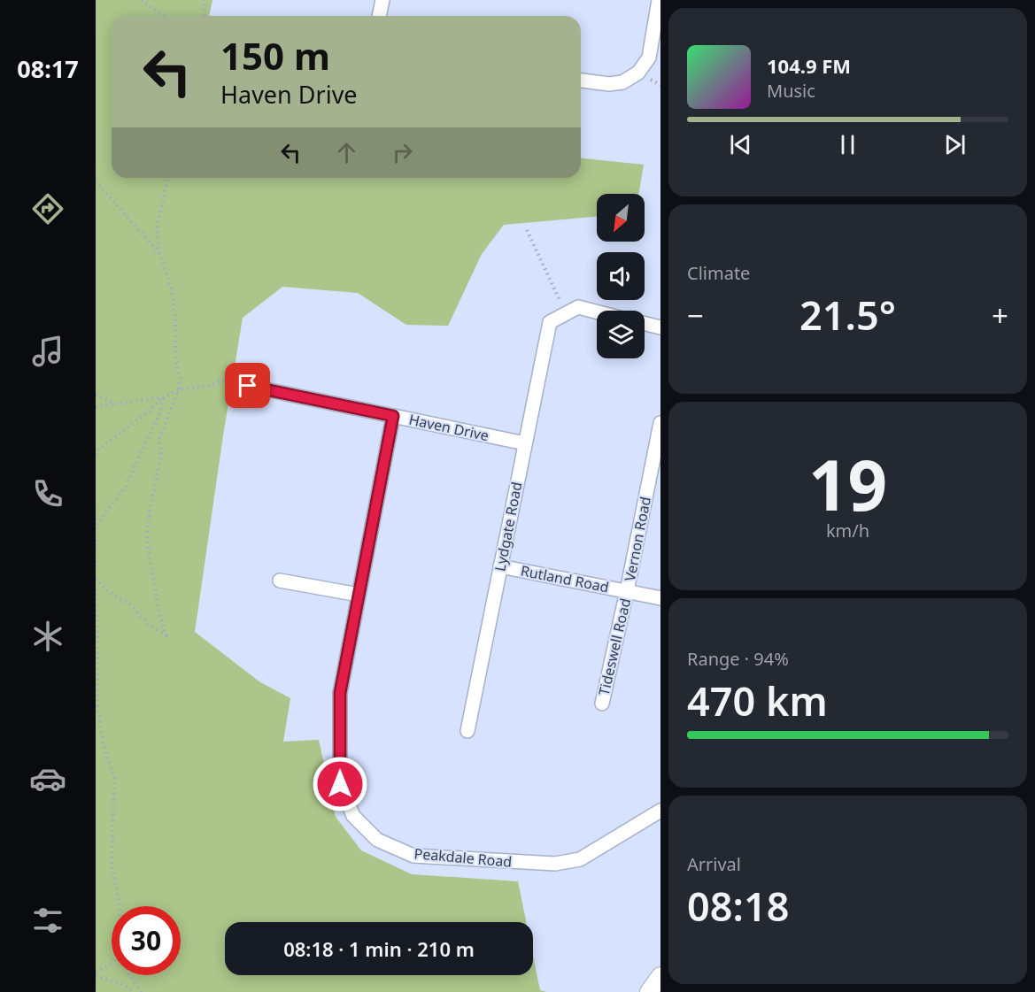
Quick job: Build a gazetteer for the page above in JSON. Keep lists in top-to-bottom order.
{
  "streets": {
    "street": [
      "Haven Drive",
      "Lydgate Road",
      "Vernon Road",
      "Rutland Road",
      "Tideswell Road",
      "Peakdale Road"
    ]
  },
  "crossings": [
    ["Haven Drive", "Lydgate Road"],
    ["Haven Drive", "Peakdale Road"],
    ["Lydgate Road", "Rutland Road"],
    ["Vernon Road", "Rutland Road"],
    ["Vernon Road", "Tideswell Road"],
    ["Rutland Road", "Tideswell Road"]
  ],
  "north": "bottom left",
  "page": {
    "tabs": "08:17",
    "turn": ["150 m", "Haven Drive"],
    "song": ["104.9 FM", "Music"],
    "tile": [
      "Climate",
      ["19", "km/h"],
      ["Range · 94%", "470 km"],
      ["Arrival", "08:18"]
    ],
    "heat": ["−", "21.5°", "+"],
    "limit": "30",
    "trip": "08:18 · 1 min · 210 m"
  }
}
